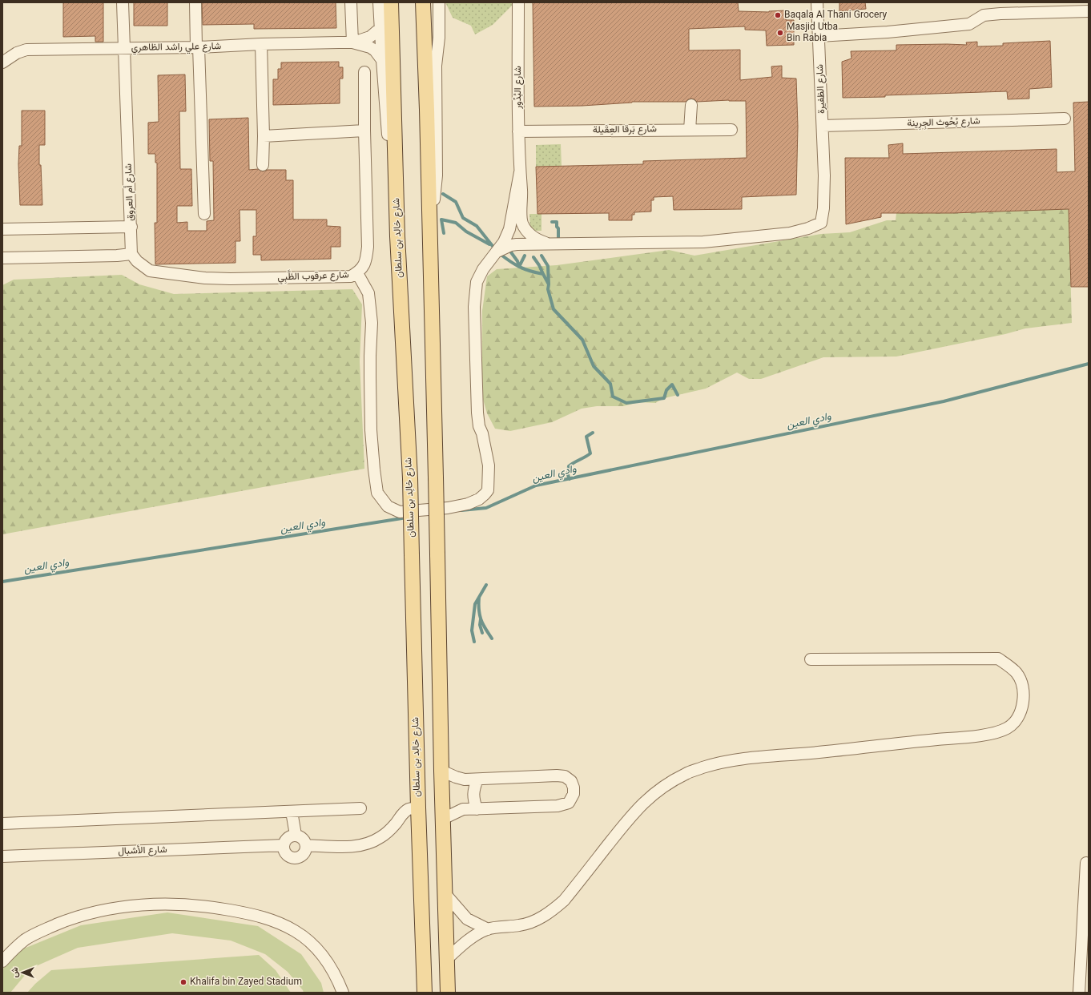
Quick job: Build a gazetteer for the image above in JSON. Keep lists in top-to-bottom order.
{
  "streets": {
    "main road": ["شارع خالِد بن سلطان"],
    "street": [
      "شارع علي راشد الظاهري",
      "شارع البُدُور",
      "شارع الظفيرة",
      "شارع بُحُوث الجِرِينة",
      "شارع بَرقا العِقَيلة",
      "شارع أم العروق",
      "شارع عرقوب الظَّبِي",
      "شارع الأشبال"
    ]
  },
  "crossings": [
    ["شارع علي راشد الظاهري", "شارع أم العروق"],
    ["شارع البُدُور", "شارع بَرقا العِقَيلة"],
    ["شارع الظفيرة", "شارع بُحُوث الجِرِينة"],
    ["شارع أم العروق", "شارع عرقوب الظَّبِي"]
  ],
  "water": ["وادي العين"],
  "places": ["Baqala Al Thani Grocery", "Masjid Utba Bin Rabia", "Khalifa bin Zayed Stadium"],
  "north": "left"
}
